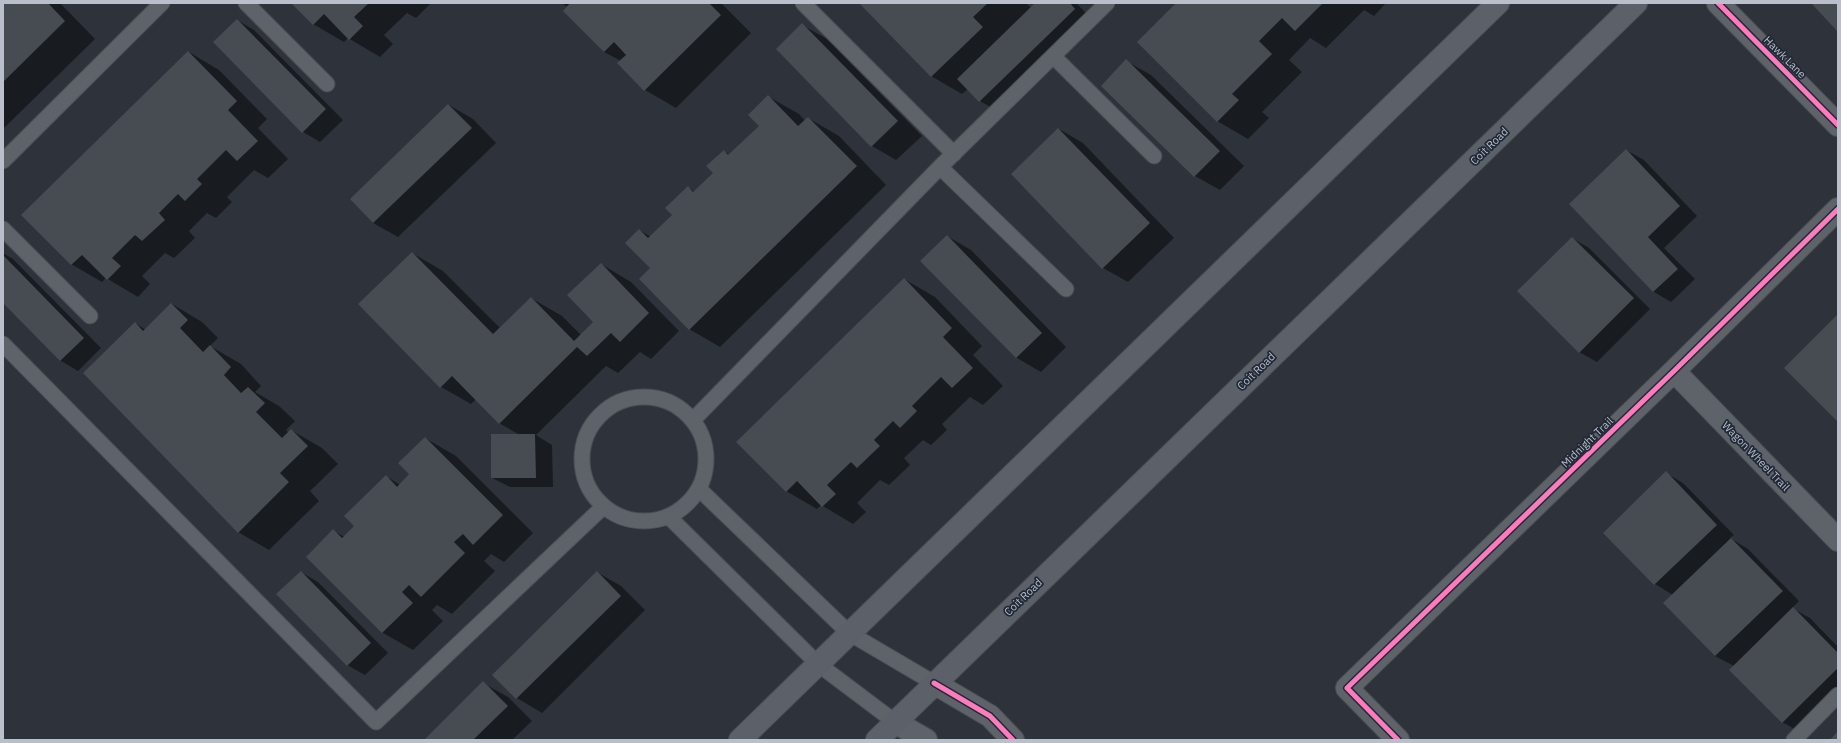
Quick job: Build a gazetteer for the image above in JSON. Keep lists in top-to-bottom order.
{
  "streets": {
    "main road": ["Coit Road"],
    "street": ["Hawk Lane", "Midnight Trail", "Wagon Wheel Trail"]
  },
  "crossings": [
    ["Midnight Trail", "Wagon Wheel Trail"]
  ]
}
